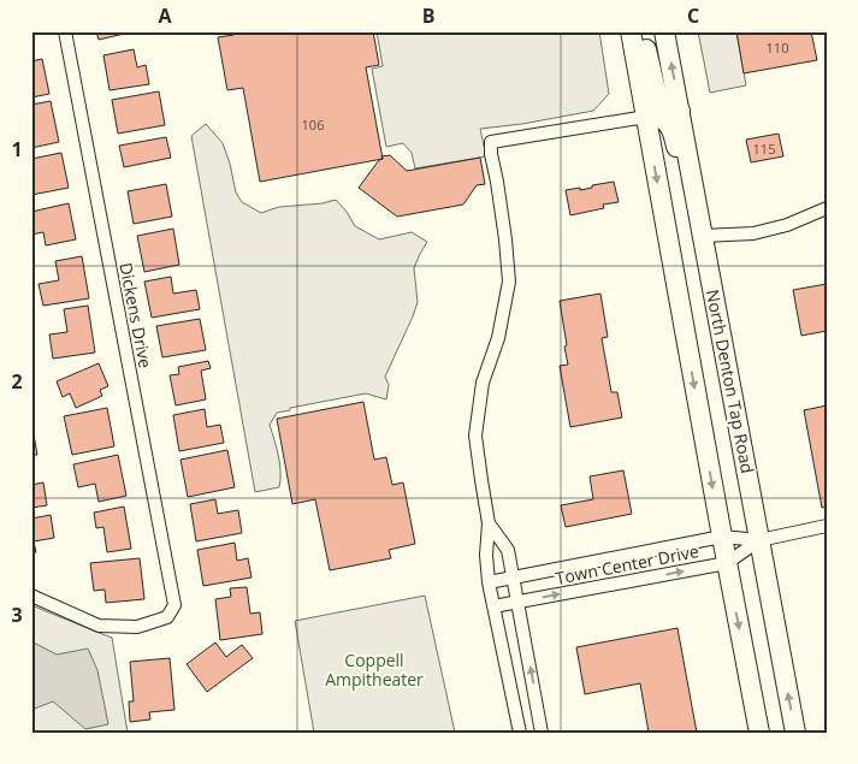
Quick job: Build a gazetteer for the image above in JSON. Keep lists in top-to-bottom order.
{
  "streets": {
    "main road": ["North Denton Tap Road"],
    "street": ["Dickens Drive", "Town Center Drive"]
  },
  "crossings": [
    ["North Denton Tap Road", "Town Center Drive"]
  ],
  "parks": ["Coppell Ampitheater"],
  "house_numbers": ["110", "106", "115"],
  "grid": {
    "columns": ["A", "B", "C"],
    "rows": ["1", "2", "3"]
  }
}
